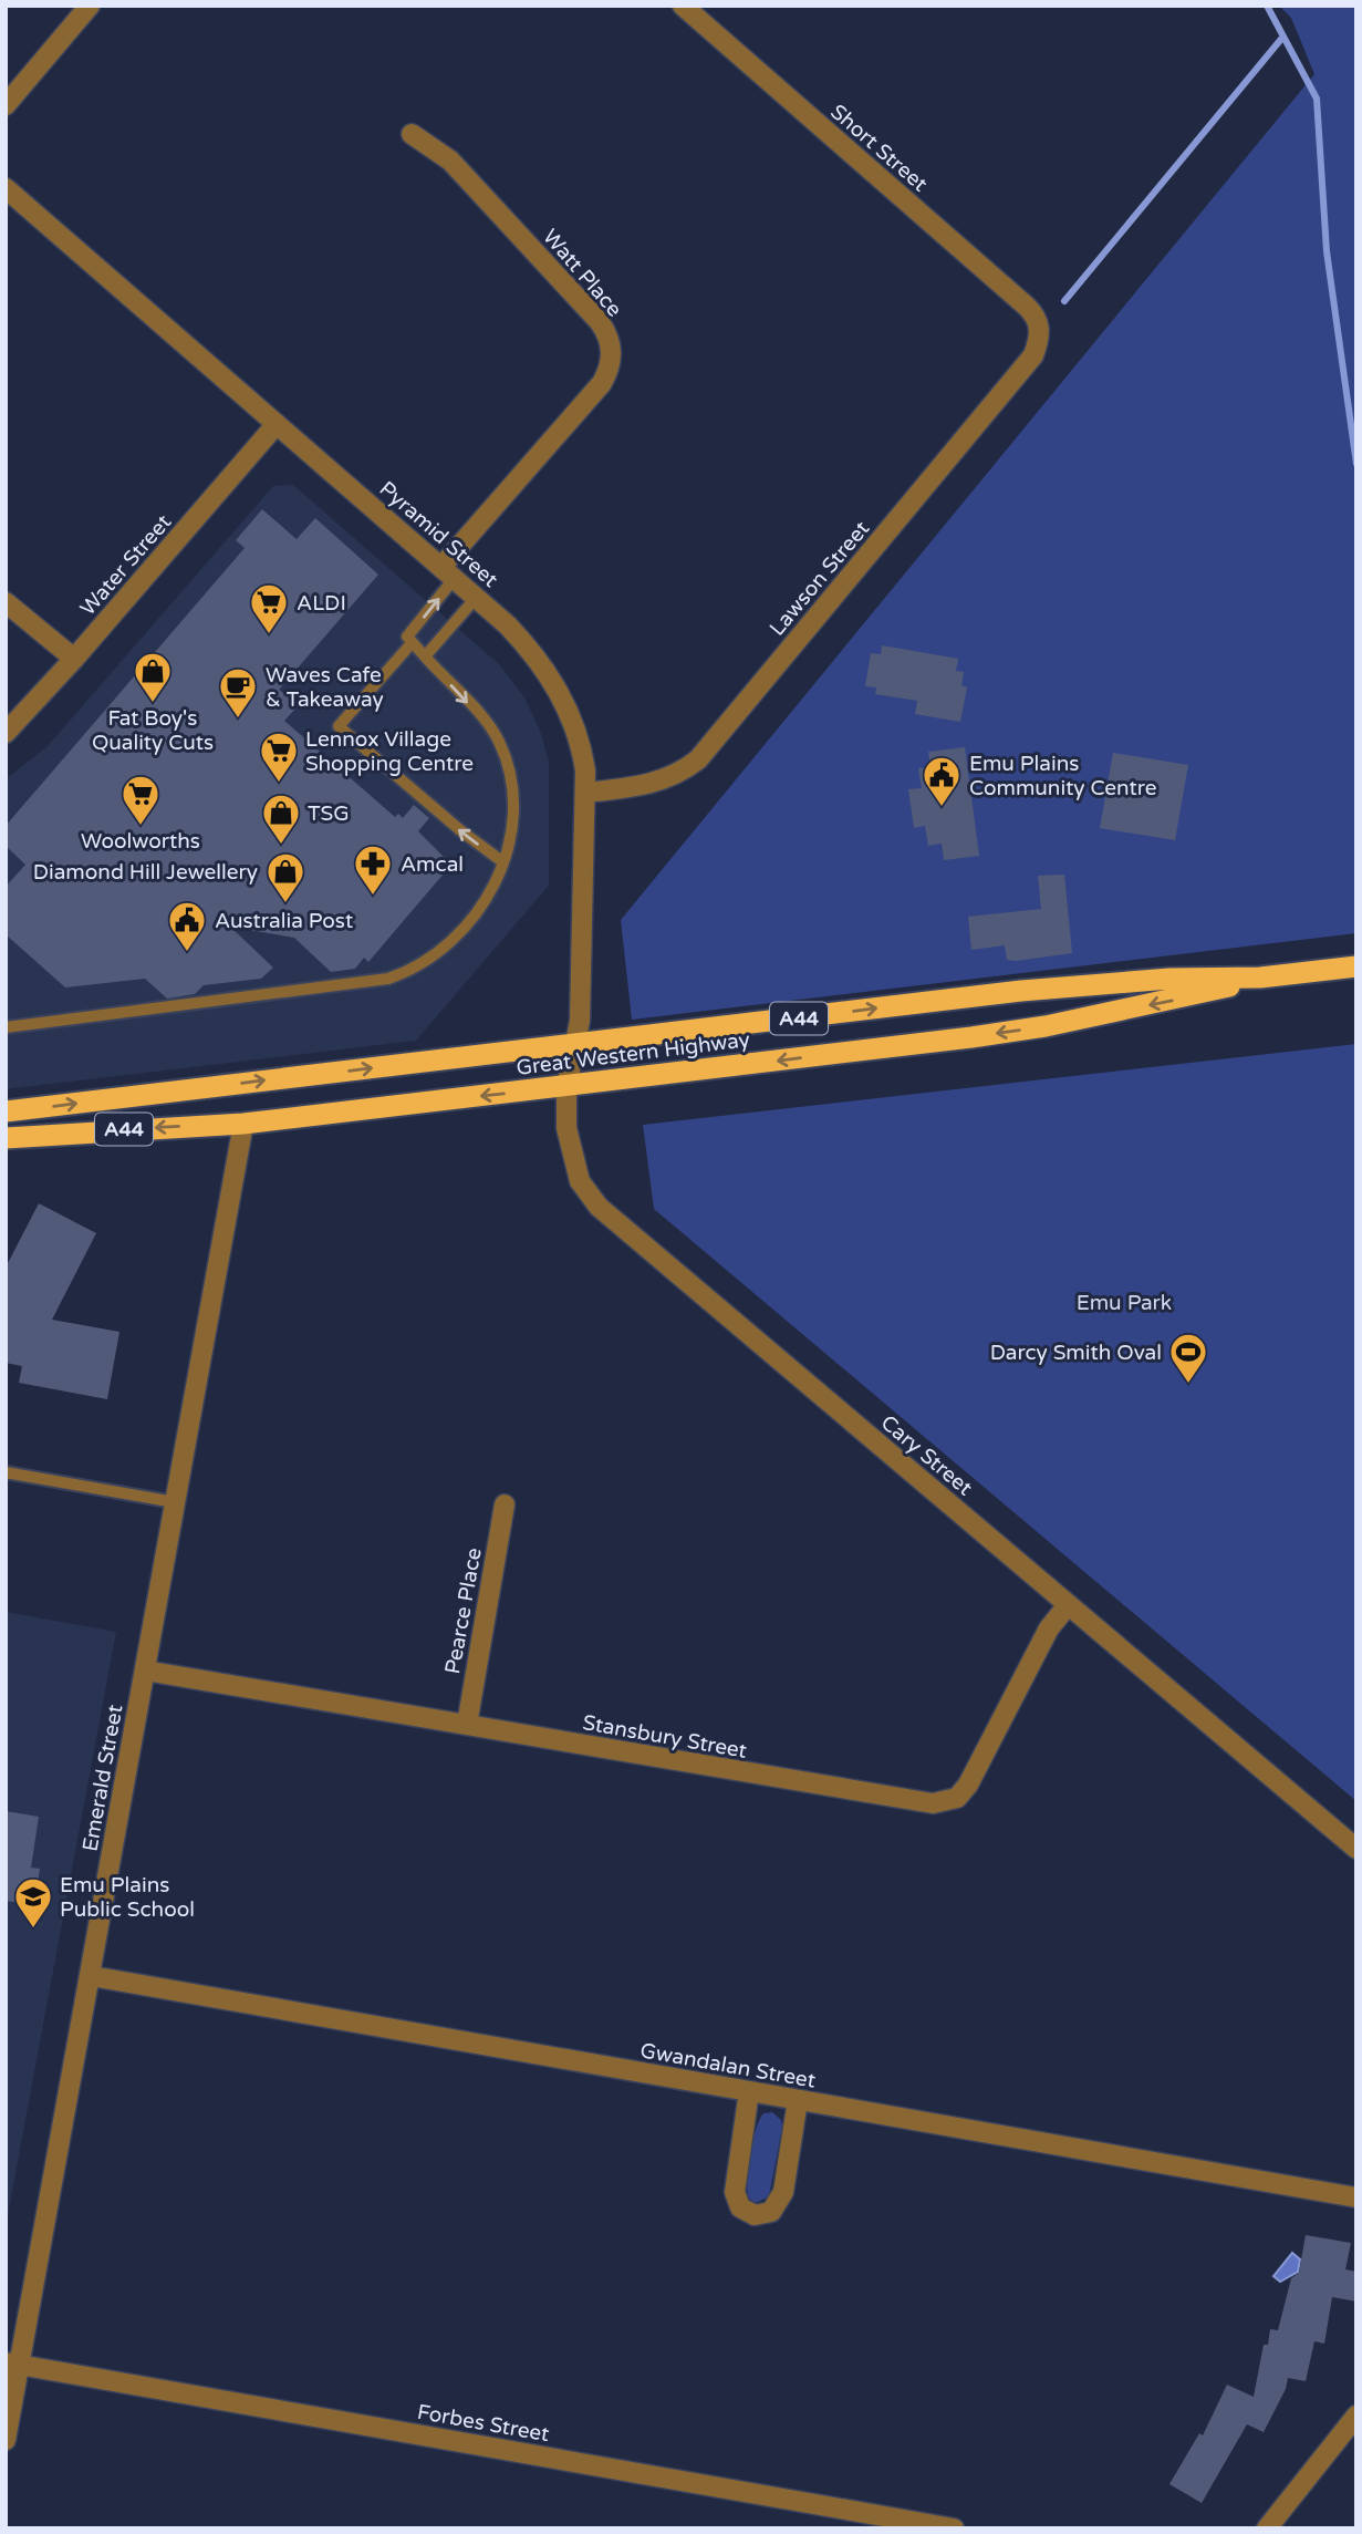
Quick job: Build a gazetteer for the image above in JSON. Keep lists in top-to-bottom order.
{
  "streets": {
    "highway": ["A44", "Great Western Highway"],
    "street": [
      "Short Street",
      "Watt Place",
      "Pyramid Street",
      "Water Street",
      "Lawson Street",
      "Cary Street",
      "Pearce Place",
      "Stansbury Street",
      "Emerald Street",
      "Gwandalan Street",
      "Forbes Street"
    ]
  },
  "crossings": [
    ["Short Street", "Lawson Street"],
    ["Watt Place", "Pyramid Street"],
    ["Pyramid Street", "Water Street"],
    ["Pyramid Street", "Lawson Street"],
    ["Pyramid Street", "Great Western Highway"],
    ["Pyramid Street", "Cary Street"],
    ["Great Western Highway", "Cary Street"],
    ["Great Western Highway", "Emerald Street"],
    ["Cary Street", "Stansbury Street"],
    ["Pearce Place", "Stansbury Street"],
    ["Stansbury Street", "Emerald Street"],
    ["Emerald Street", "Gwandalan Street"],
    ["Emerald Street", "Forbes Street"]
  ],
  "parks": ["Emu Park"],
  "places": {
    "supermarket": ["ALDI", "Lennox Village Shopping Centre", "Woolworths"],
    "shop": ["Fat Boy's Quality Cuts", "TSG", "Diamond Hill Jewellery"],
    "cafe": ["Waves Cafe & Takeaway"],
    "public building": ["Emu Plains Community Centre", "Australia Post"],
    "pharmacy": ["Amcal"],
    "sports": ["Darcy Smith Oval"],
    "school or university": ["Emu Plains Public School"]
  }
}
